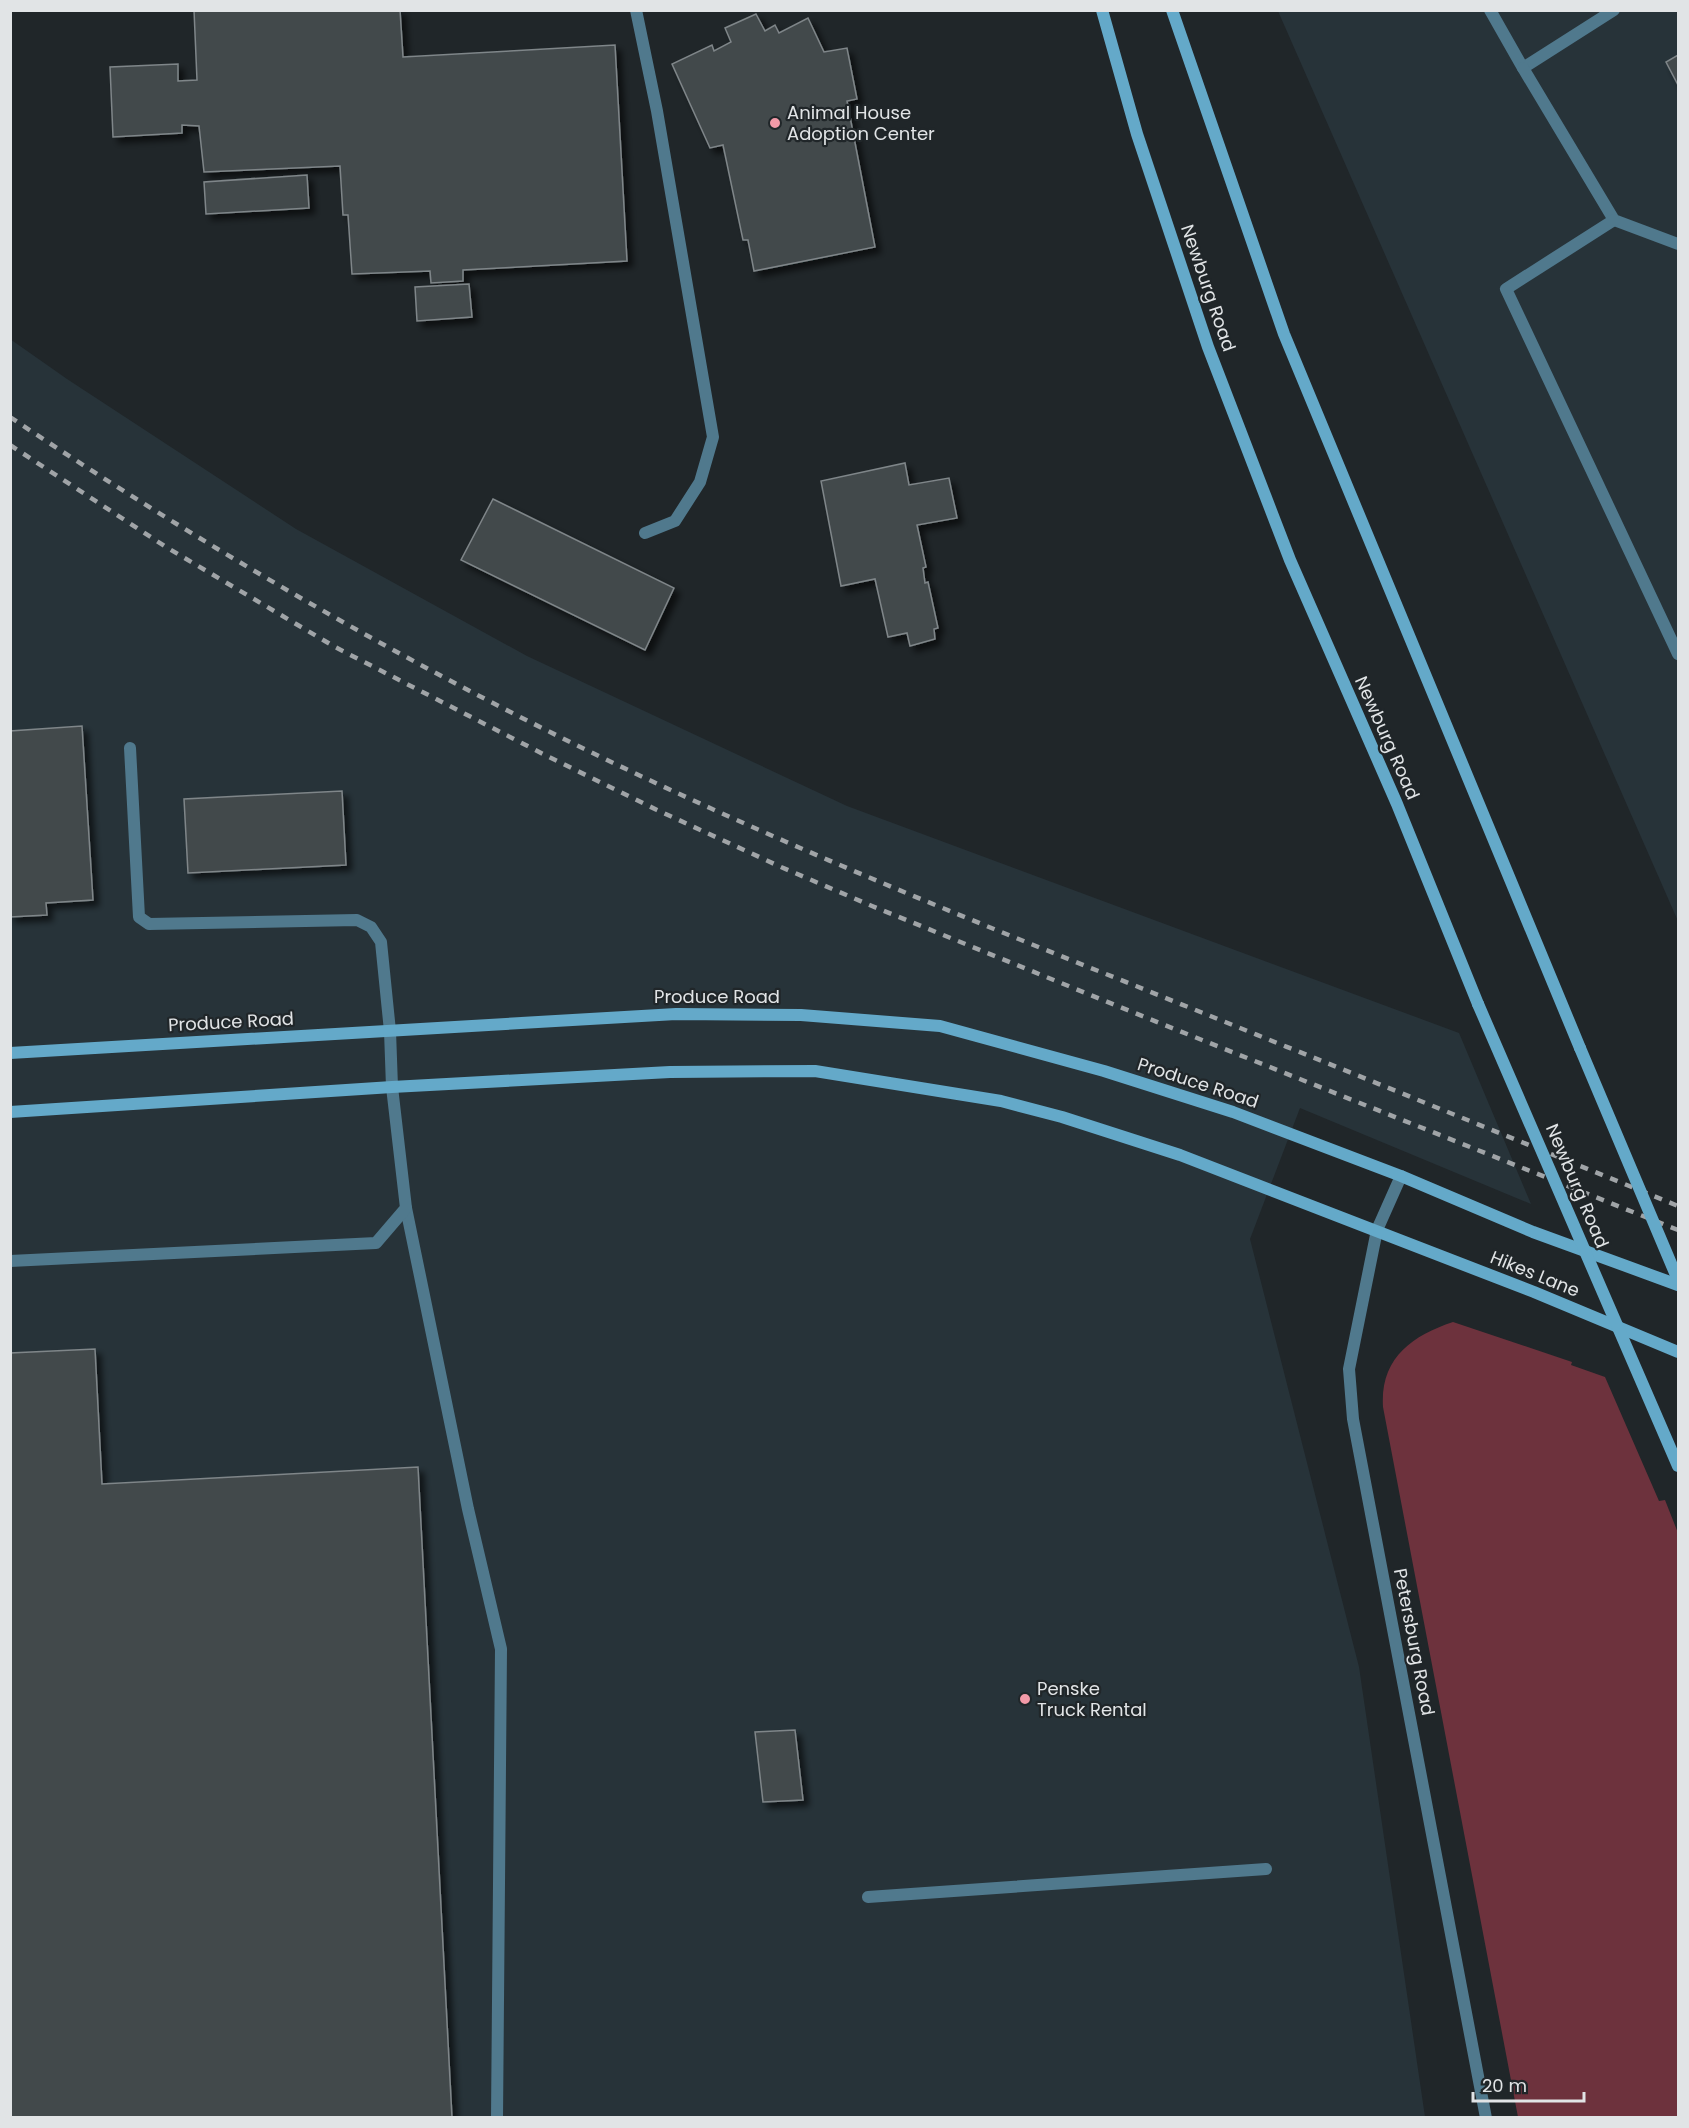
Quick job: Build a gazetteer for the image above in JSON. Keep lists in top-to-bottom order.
{
  "streets": {
    "street": [
      "Newburg Road",
      "Produce Road",
      "Hikes Lane",
      "Petersburg Road"
    ]
  },
  "crossings": [
    ["Produce Road", "Petersburg Road"],
    ["Hikes Lane", "Petersburg Road"]
  ],
  "places": ["Animal House Adoption Center", "Penske Truck Rental"],
  "scale_bar": "20 m"
}
